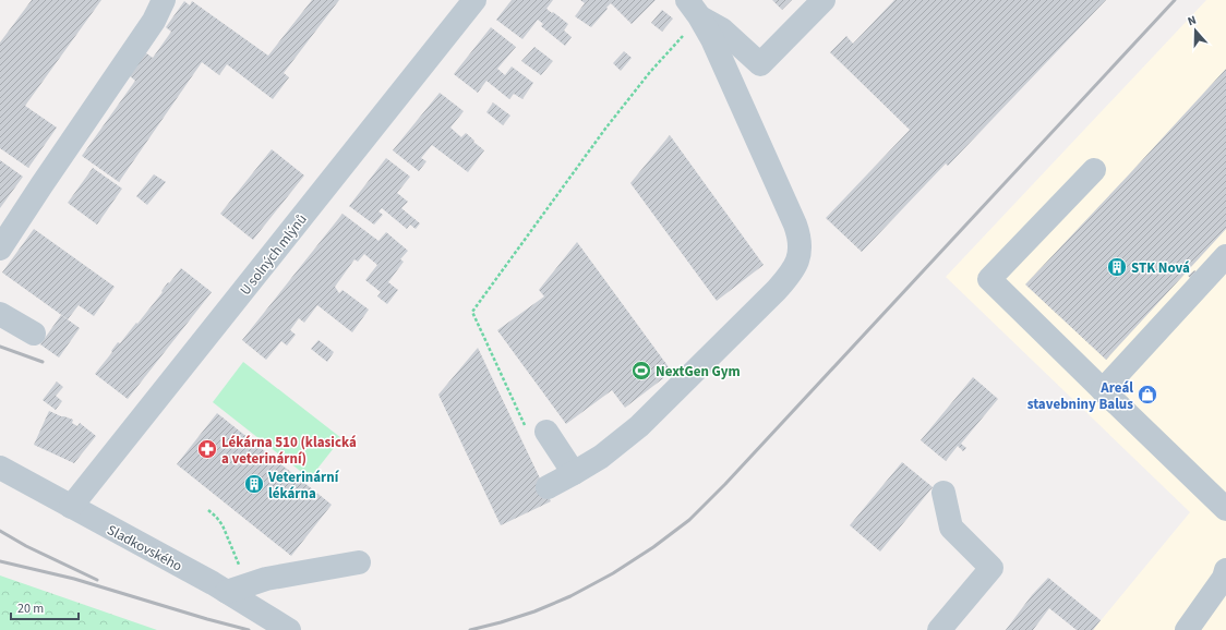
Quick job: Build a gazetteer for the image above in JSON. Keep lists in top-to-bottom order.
{
  "streets": {
    "street": ["U solných mlýnů", "Sladkovského"]
  },
  "crossings": [
    ["U solných mlýnů", "Sladkovského"]
  ],
  "places": {
    "building": ["STK Nová", "Veterinární lékárna"],
    "sports": ["NextGen Gym"],
    "shop": ["Areál stavebniny Balus"],
    "pharmacy": ["Lékárna 510 (klasická a veterinární)"]
  },
  "scale_bar": "20 m",
  "north": "top"
}
